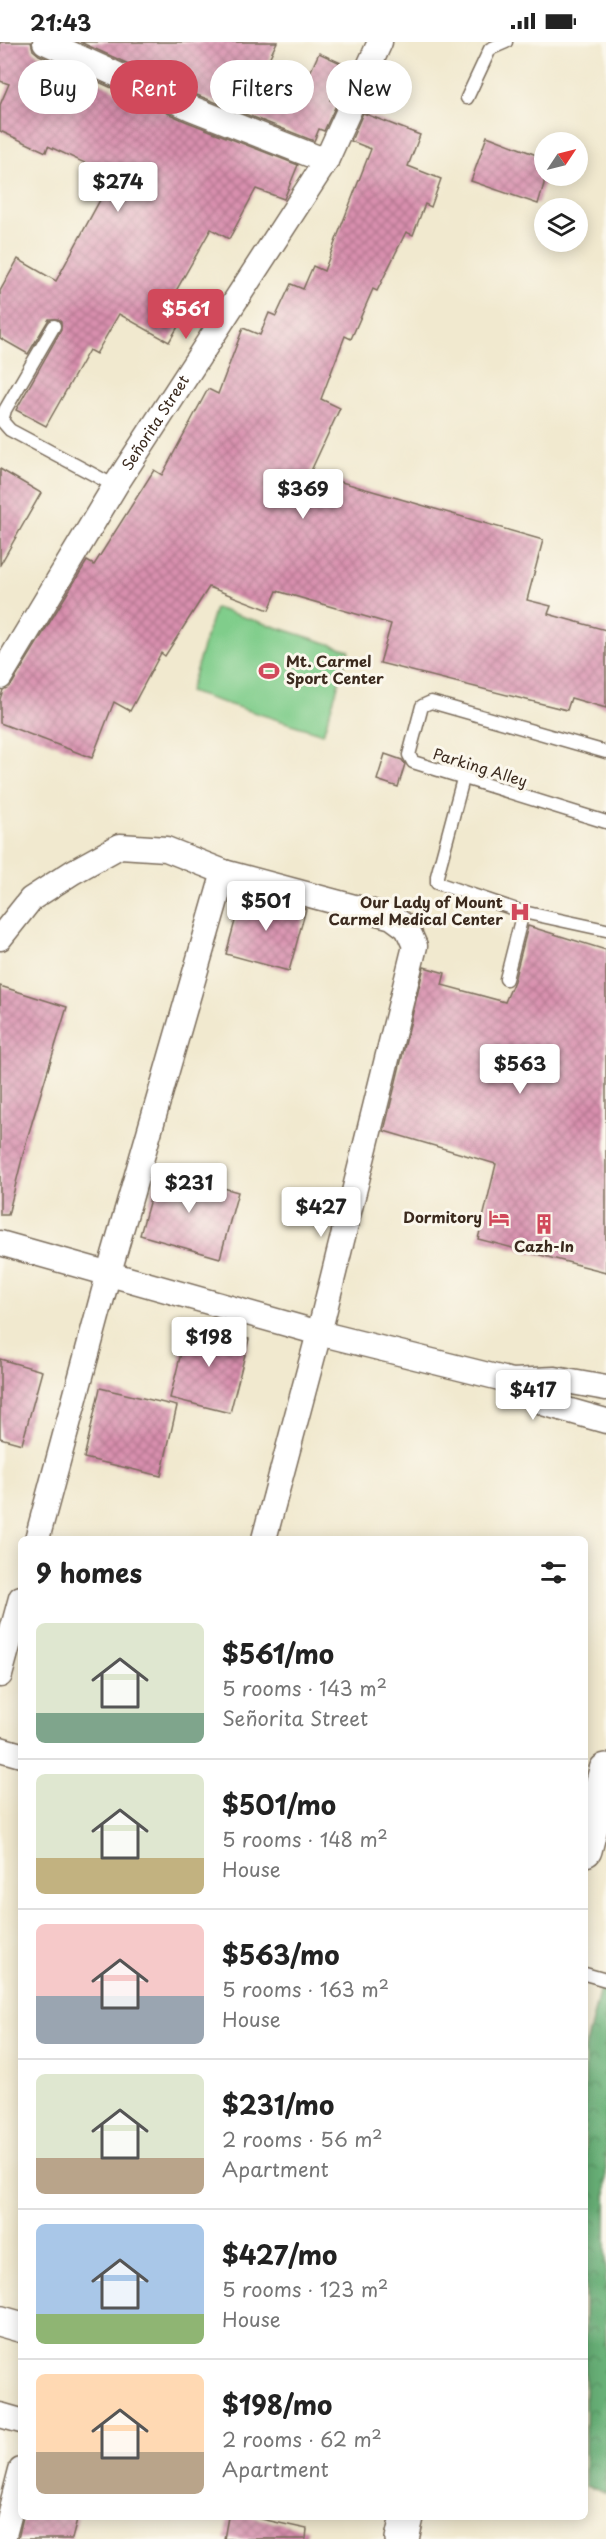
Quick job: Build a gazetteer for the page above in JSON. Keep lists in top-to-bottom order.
{
  "streets": {
    "street": ["Señorita Street"],
    "lane": ["Parking Alley"]
  },
  "places": {
    "sports": ["Mt. Carmel Sport Center"],
    "hospital": ["Our Lady of Mount Carmel Medical Center"],
    "hotel": ["Dormitory"],
    "building": ["Cazh-In"]
  },
  "north": "top right",
  "page": {
    "status": "21:43",
    "chip": [
      "Buy",
      "Rent",
      "Filters",
      "New"
    ],
    "price": [
      "$274",
      "$561",
      "$369",
      "$501",
      "$563",
      "$231",
      "$427",
      "$198",
      "$417"
    ],
    "heading": "9 homes",
    "list": [
      {
        "name": "$561/mo",
        "note": "5 rooms · 143 m² · Señorita Street"
      },
      {
        "name": "$501/mo",
        "note": "5 rooms · 148 m² · House"
      },
      {
        "name": "$563/mo",
        "note": "5 rooms · 163 m² · House"
      },
      {
        "name": "$231/mo",
        "note": "2 rooms · 56 m² · Apartment"
      },
      {
        "name": "$427/mo",
        "note": "5 rooms · 123 m² · House"
      },
      {
        "name": "$198/mo",
        "note": "2 rooms · 62 m² · Apartment"
      }
    ]
  }
}
